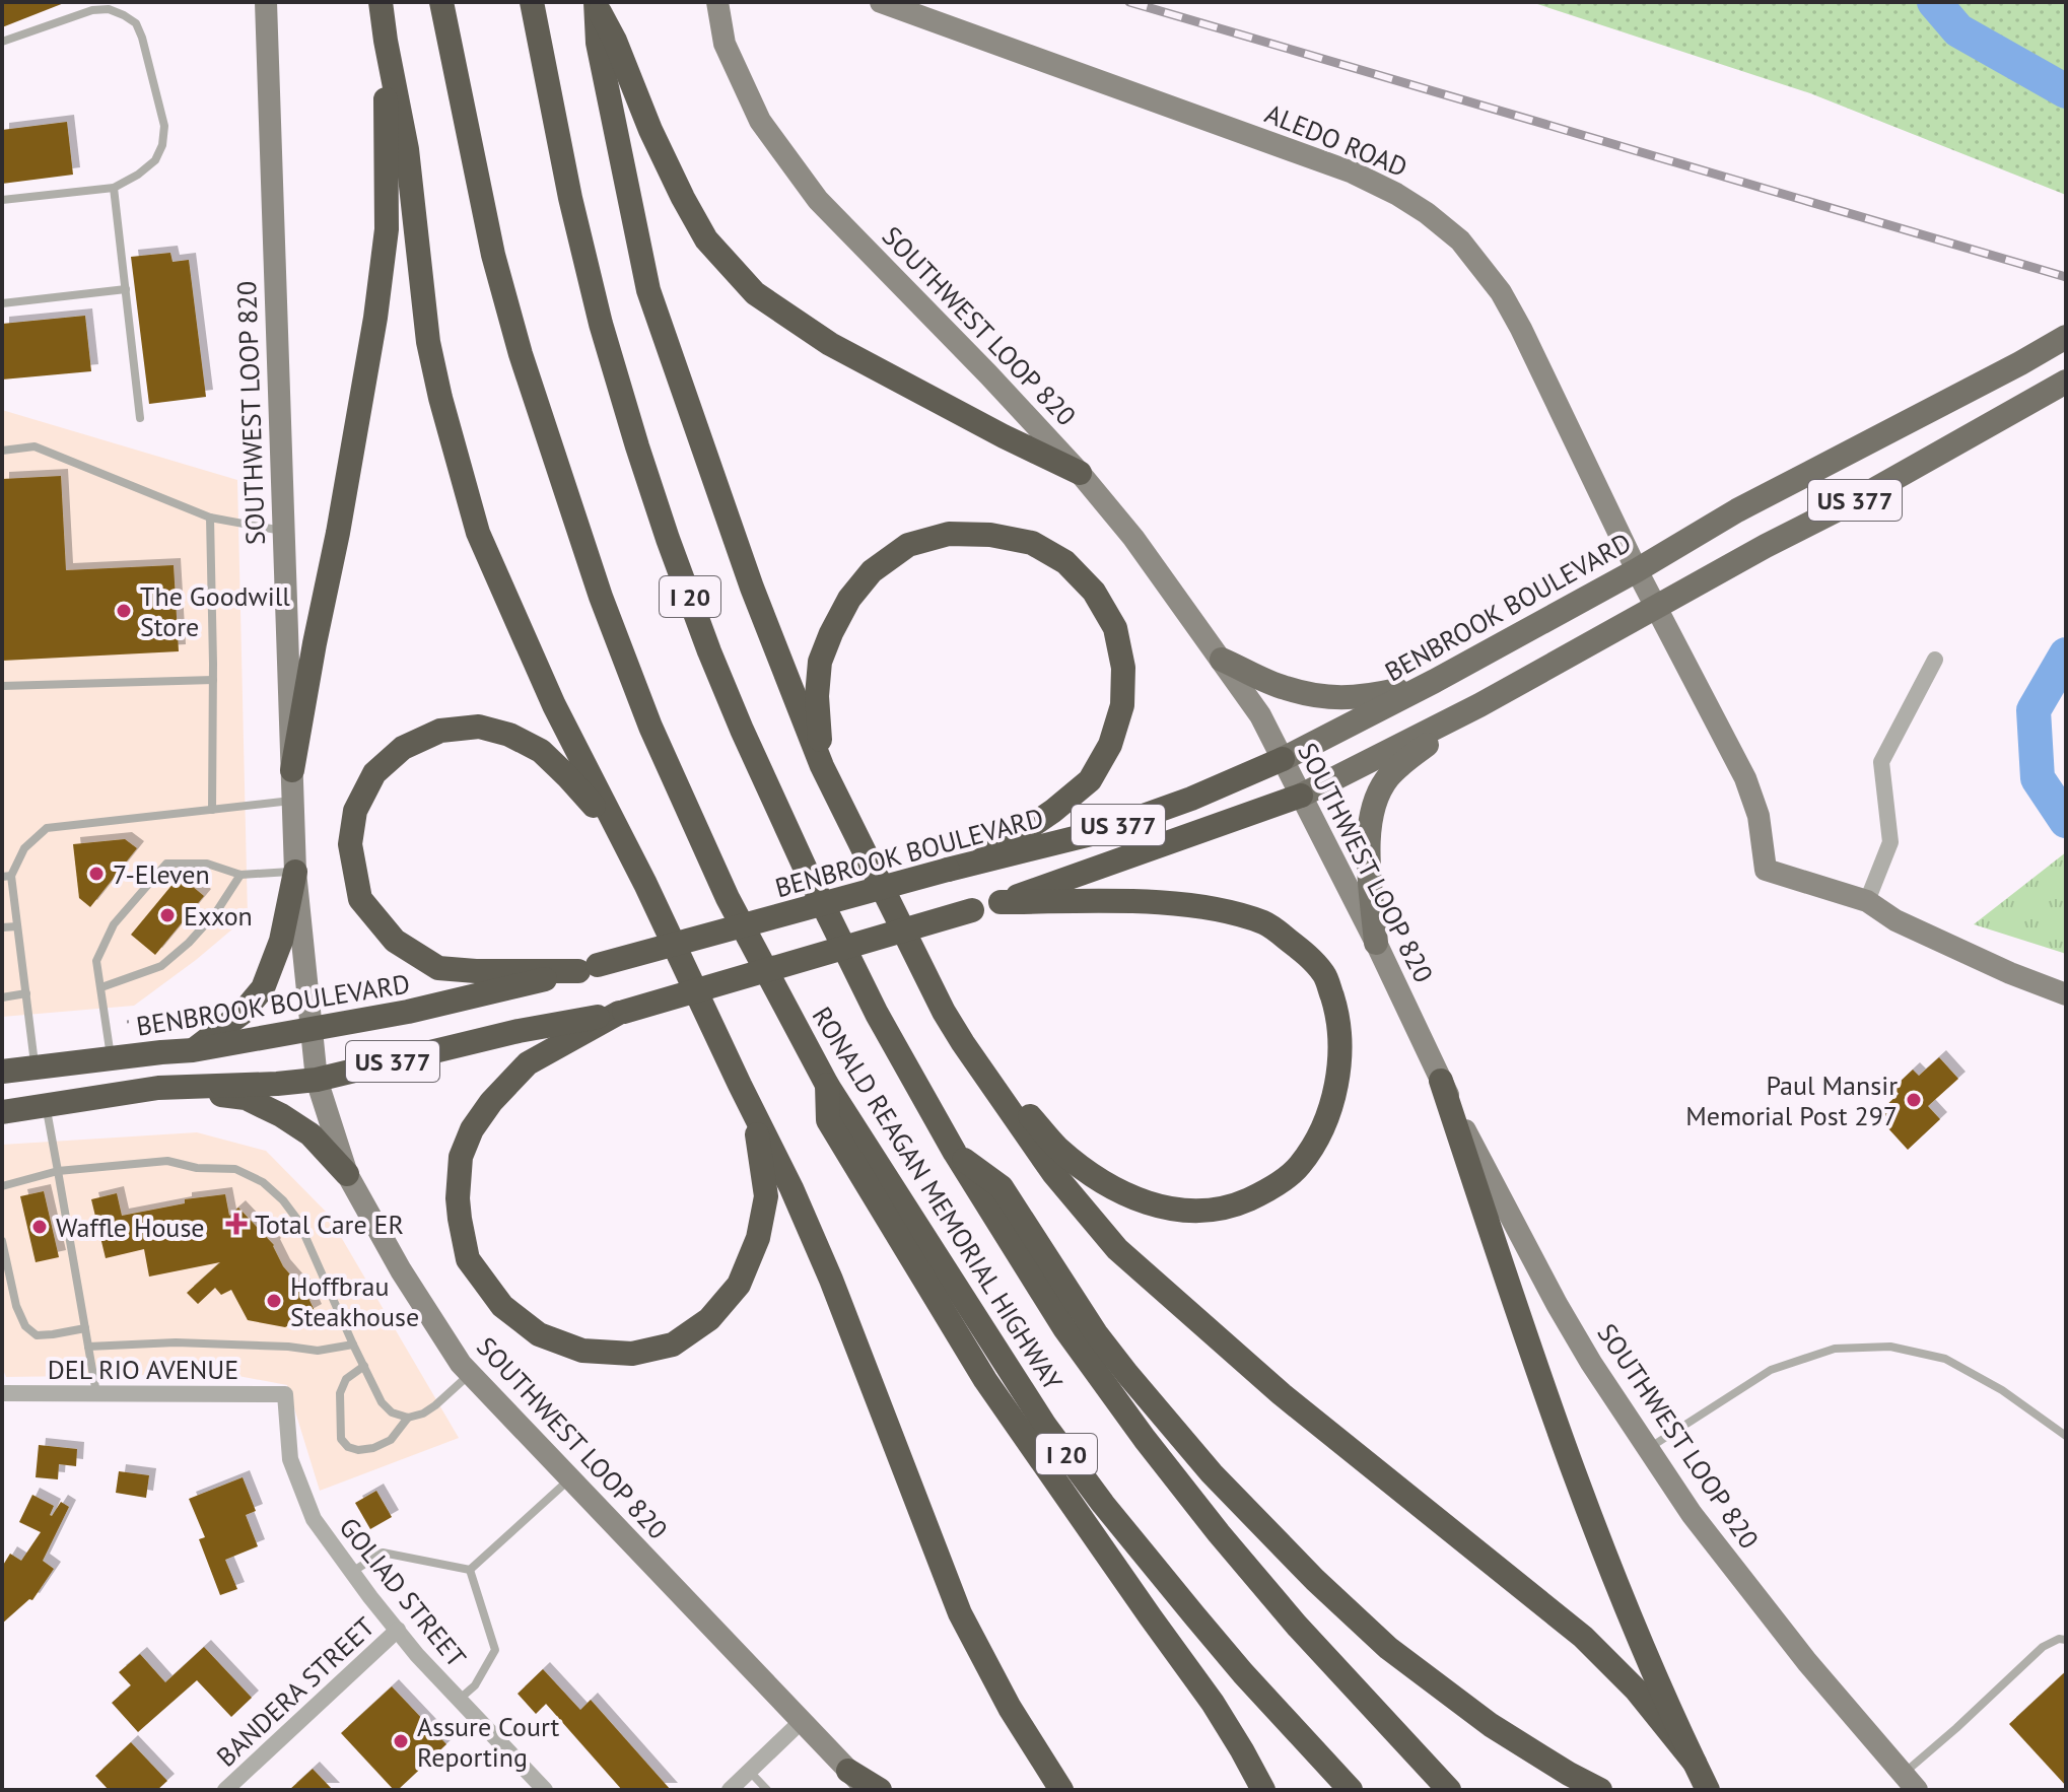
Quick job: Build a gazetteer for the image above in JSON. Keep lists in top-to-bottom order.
{
  "streets": {
    "highway": [
      "US 377",
      "I 20",
      "BENBROOK BOULEVARD",
      "RONALD REAGAN MEMORIAL HIGHWAY"
    ],
    "street": [
      "ALEDO ROAD",
      "SOUTHWEST LOOP 820",
      "DEL RIO AVENUE",
      "GOLIAD STREET",
      "BANDERA STREET"
    ]
  },
  "crossings": [
    ["ALEDO ROAD", "US 377"],
    ["ALEDO ROAD", "BENBROOK BOULEVARD"],
    ["SOUTHWEST LOOP 820", "US 377"],
    ["SOUTHWEST LOOP 820", "BENBROOK BOULEVARD"],
    ["DEL RIO AVENUE", "GOLIAD STREET"],
    ["GOLIAD STREET", "BANDERA STREET"]
  ],
  "places": {
    "other": [
      "The Goodwill Store",
      "7-Eleven",
      "Exxon",
      "Paul Mansir Memorial Post 297",
      "Waffle House",
      "Hoffbrau Steakhouse",
      "Assure Court Reporting"
    ],
    "health": ["Total Care ER"]
  }
}
